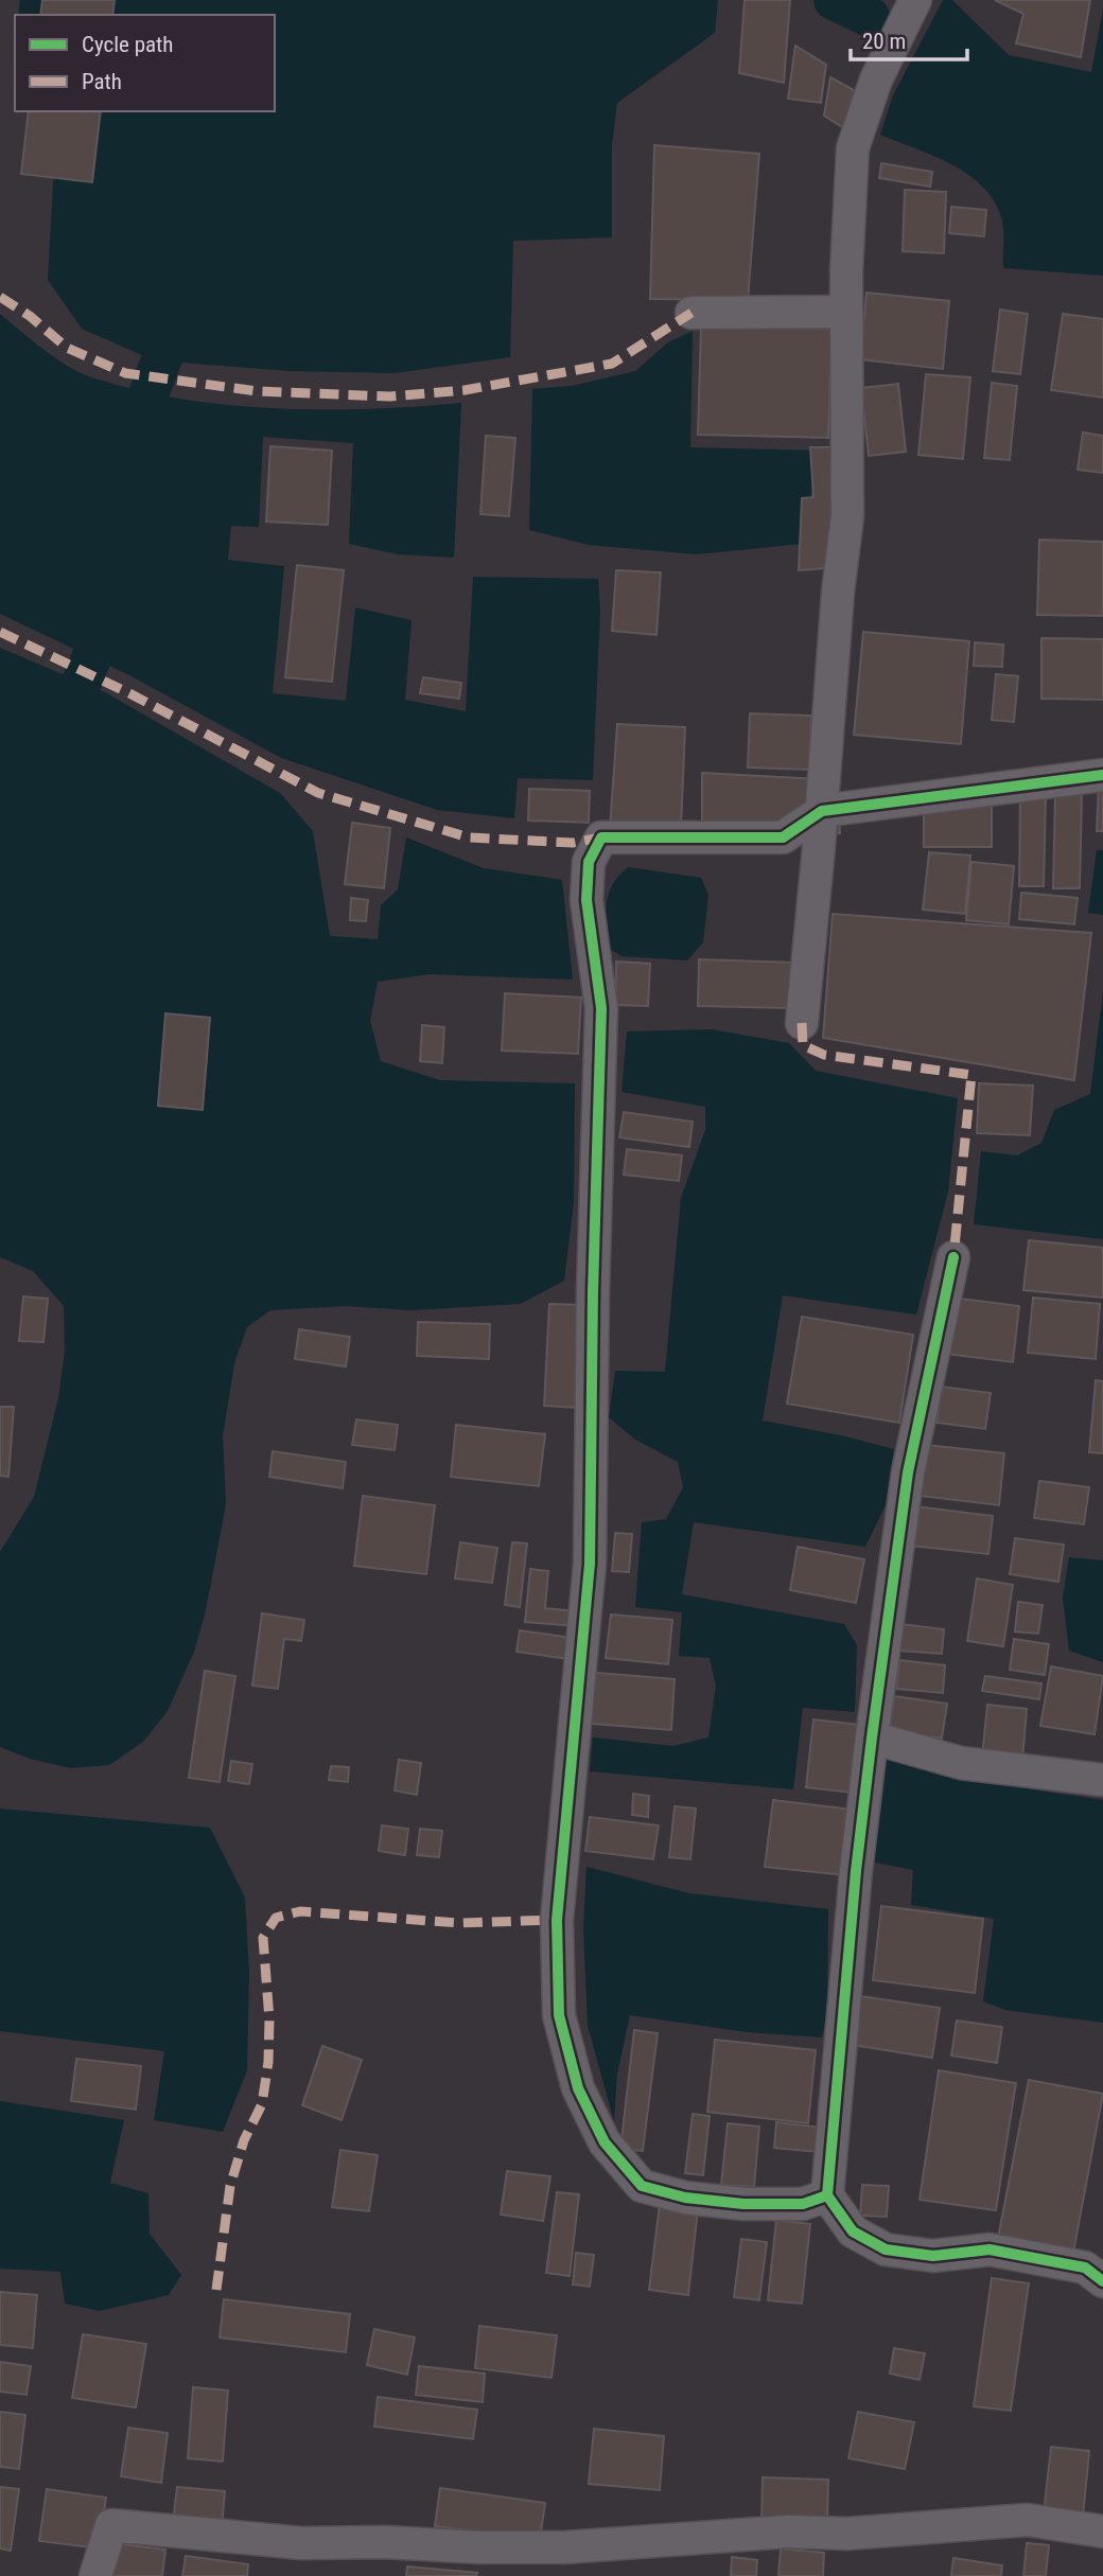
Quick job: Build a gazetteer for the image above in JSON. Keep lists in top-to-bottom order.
{
  "legend": ["Cycle path", "Path"],
  "scale_bar": "20 m"
}
